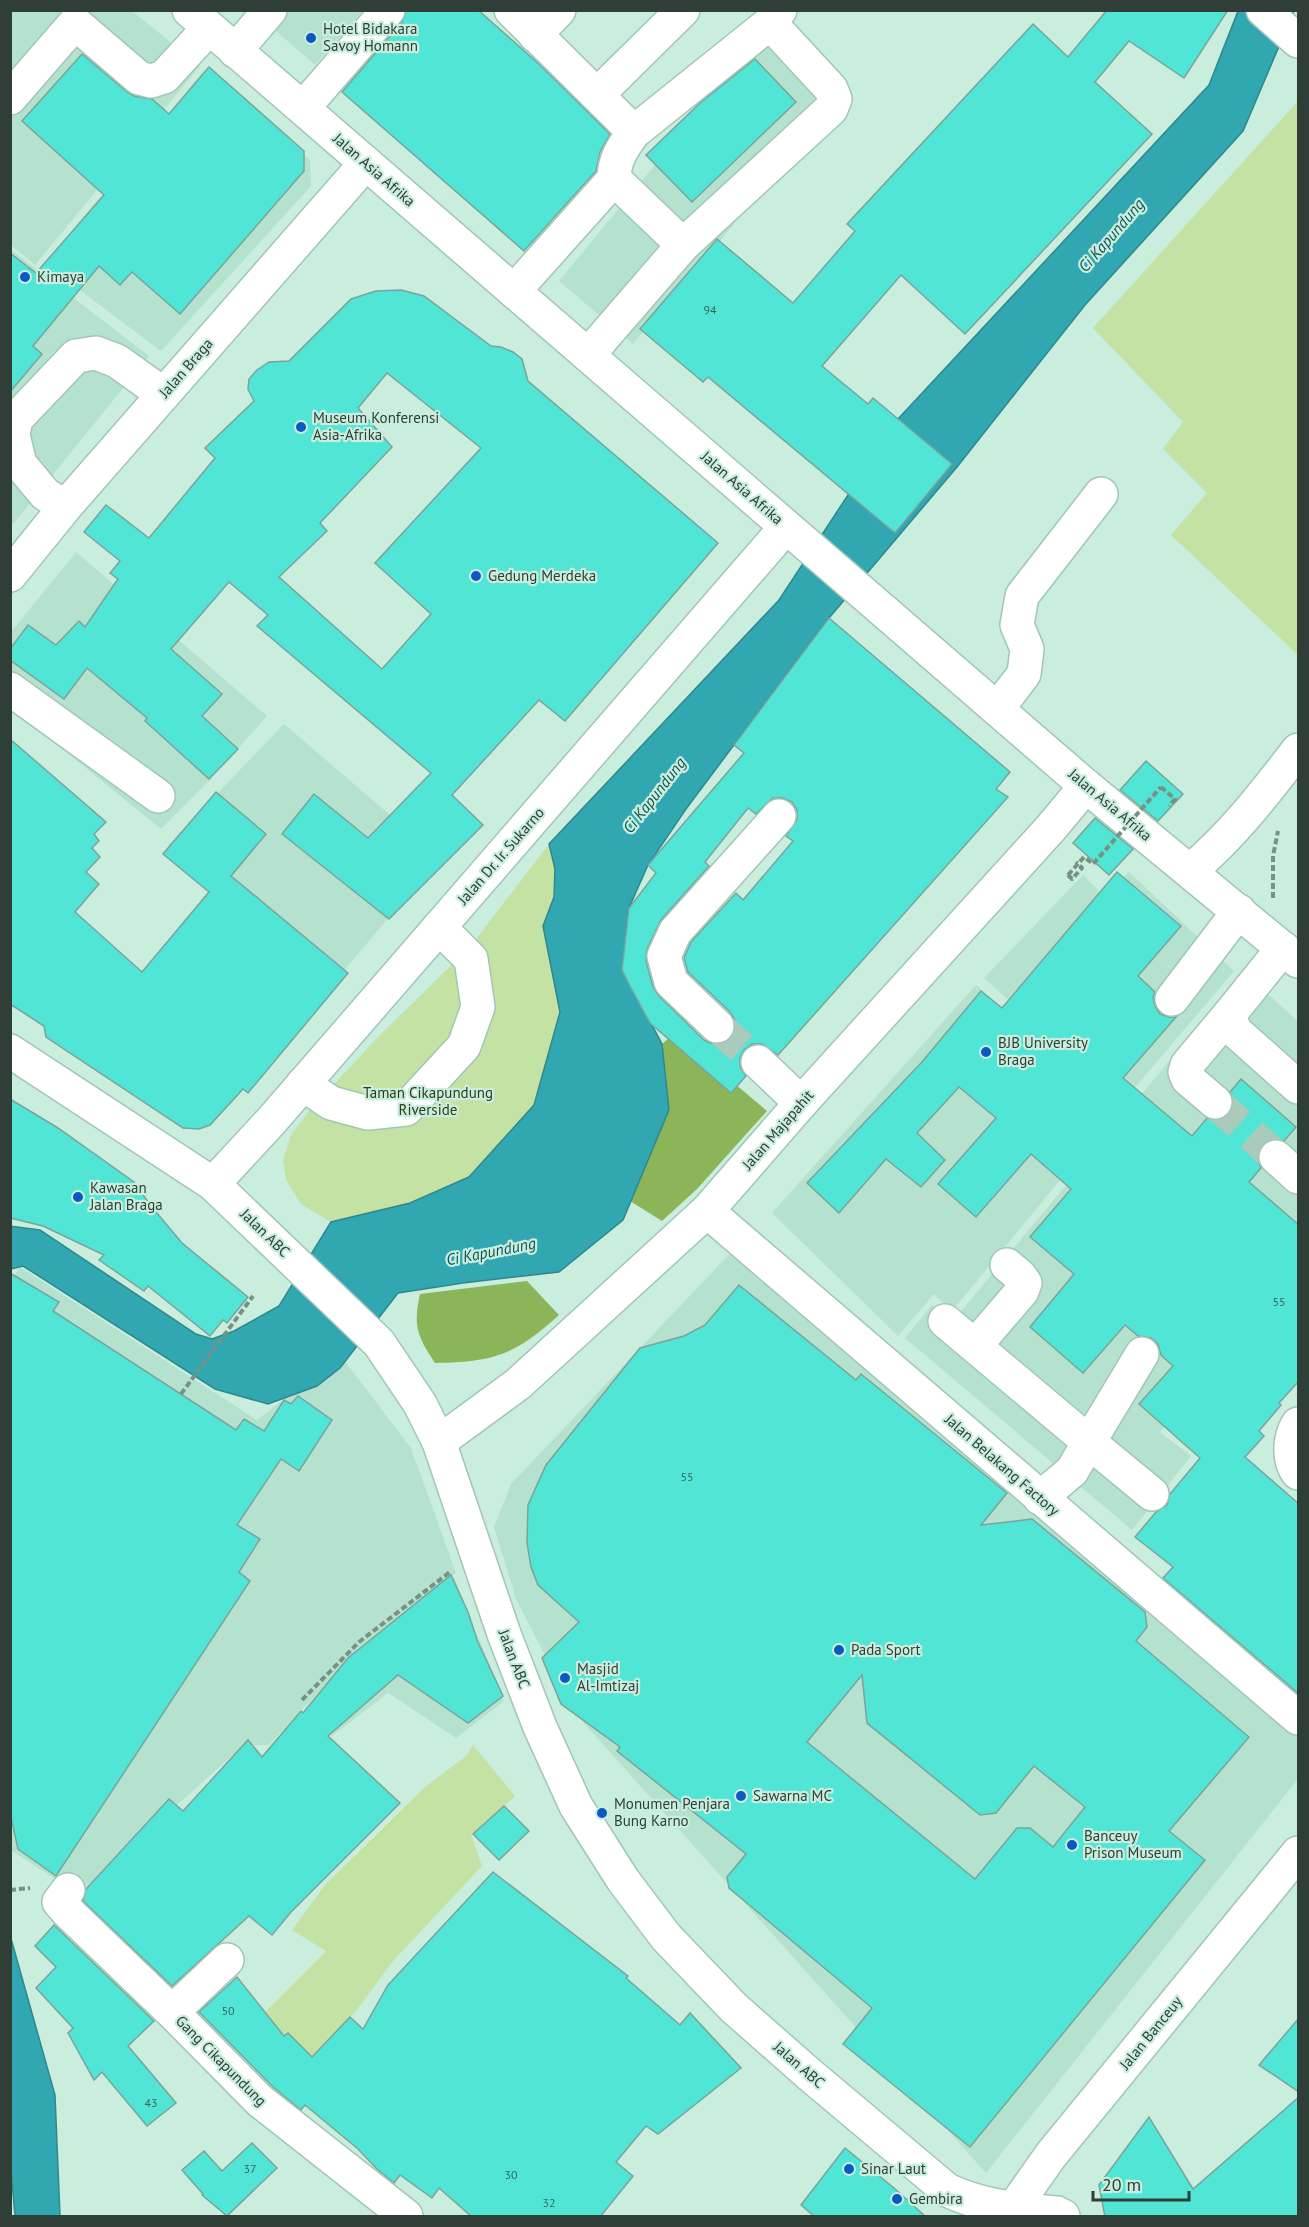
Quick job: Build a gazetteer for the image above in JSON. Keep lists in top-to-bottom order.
{
  "streets": {
    "street": [
      "Jalan Asia Afrika",
      "Jalan Braga",
      "Jalan Dr. Ir. Sukarno",
      "Jalan Majapahit",
      "Jalan ABC",
      "Jalan Belakang Factory",
      "Jalan Banceuy",
      "Gang Cikapundung"
    ]
  },
  "crossings": [
    ["Jalan Asia Afrika", "Jalan Braga"],
    ["Jalan Asia Afrika", "Jalan Dr. Ir. Sukarno"],
    ["Jalan Asia Afrika", "Jalan Majapahit"],
    ["Jalan Dr. Ir. Sukarno", "Jalan ABC"],
    ["Jalan Majapahit", "Jalan ABC"],
    ["Jalan Majapahit", "Jalan Belakang Factory"],
    ["Jalan ABC", "Jalan Banceuy"]
  ],
  "water": ["Ci Kapundung"],
  "parks": ["Taman Cikapundung Riverside"],
  "places": [
    "Hotel Bidakara Savoy Homann",
    "Kimaya",
    "Museum Konferensi Asia-Afrika",
    "Gedung Merdeka",
    "BJB University Braga",
    "Kawasan Jalan Braga",
    "Pada Sport",
    "Masjid Al-Imtizaj",
    "Sawarna MC",
    "Monumen Penjara Bung Karno",
    "Banceuy Prison Museum",
    "Sinar Laut",
    "Gembira"
  ],
  "house_numbers": [
    "94",
    "55",
    "55",
    "50",
    "43",
    "37",
    "30",
    "32"
  ],
  "scale_bar": "20 m"
}
